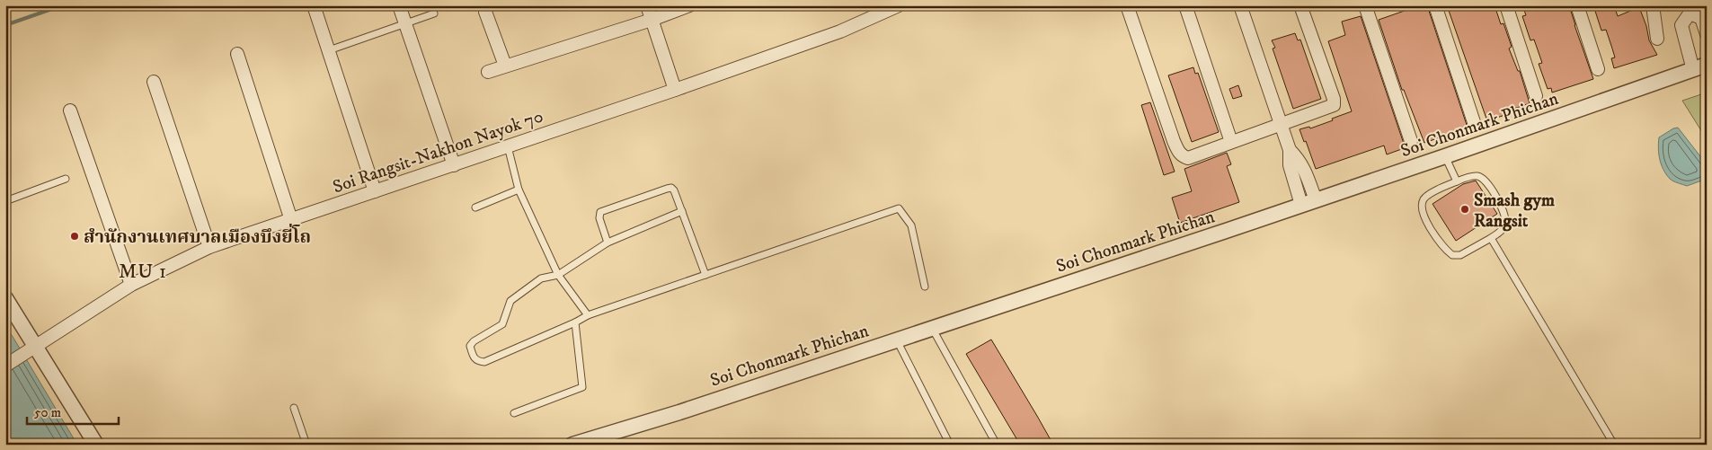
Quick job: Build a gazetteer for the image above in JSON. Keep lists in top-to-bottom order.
{
  "streets": {
    "street": ["Soi Chonmark Phichan", "Soi Rangsit-Nakhon Nayok 70"]
  },
  "districts": ["MU 1"],
  "places": ["Smash gym Rangsit", "สำนักงานเทศบาลเมืองบึงยี่โถ"],
  "scale_bar": "50 m"
}
